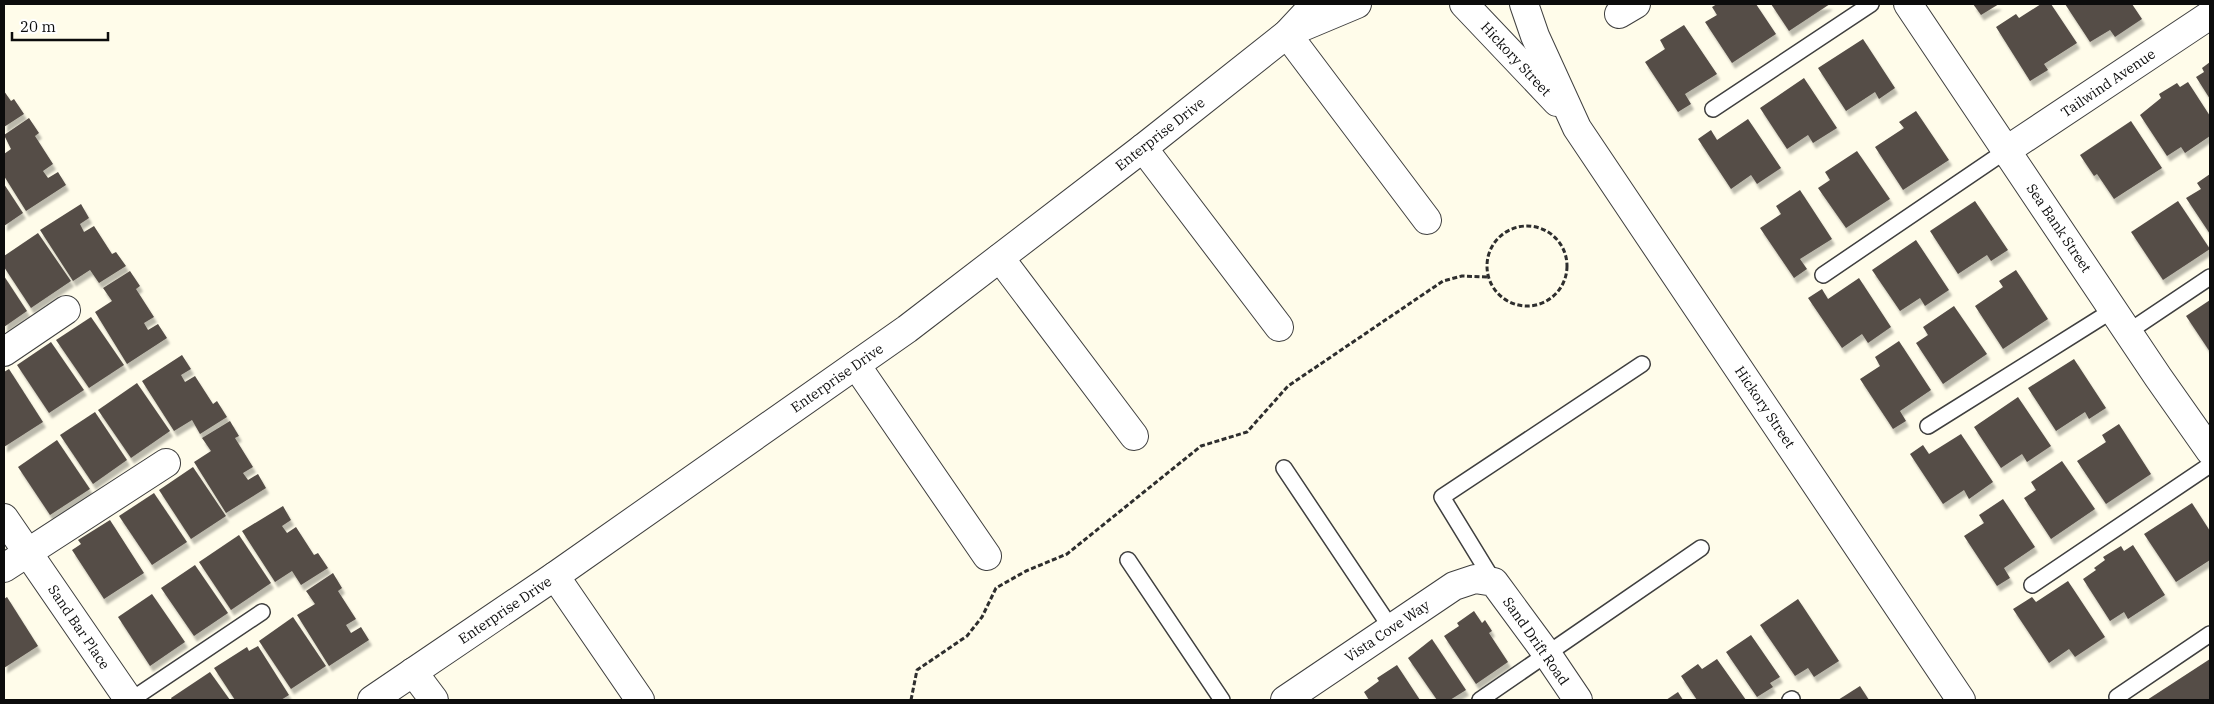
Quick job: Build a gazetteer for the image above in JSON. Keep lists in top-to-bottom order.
{
  "streets": {
    "street": [
      "Hickory Street",
      "Tailwind Avenue",
      "Enterprise Drive",
      "Sea Bank Street",
      "Sand Bar Place",
      "Vista Cove Way",
      "Sand Drift Road"
    ]
  },
  "crossings": [
    ["Tailwind Avenue", "Sea Bank Street"],
    ["Vista Cove Way", "Sand Drift Road"]
  ],
  "scale_bar": "20 m"
}
